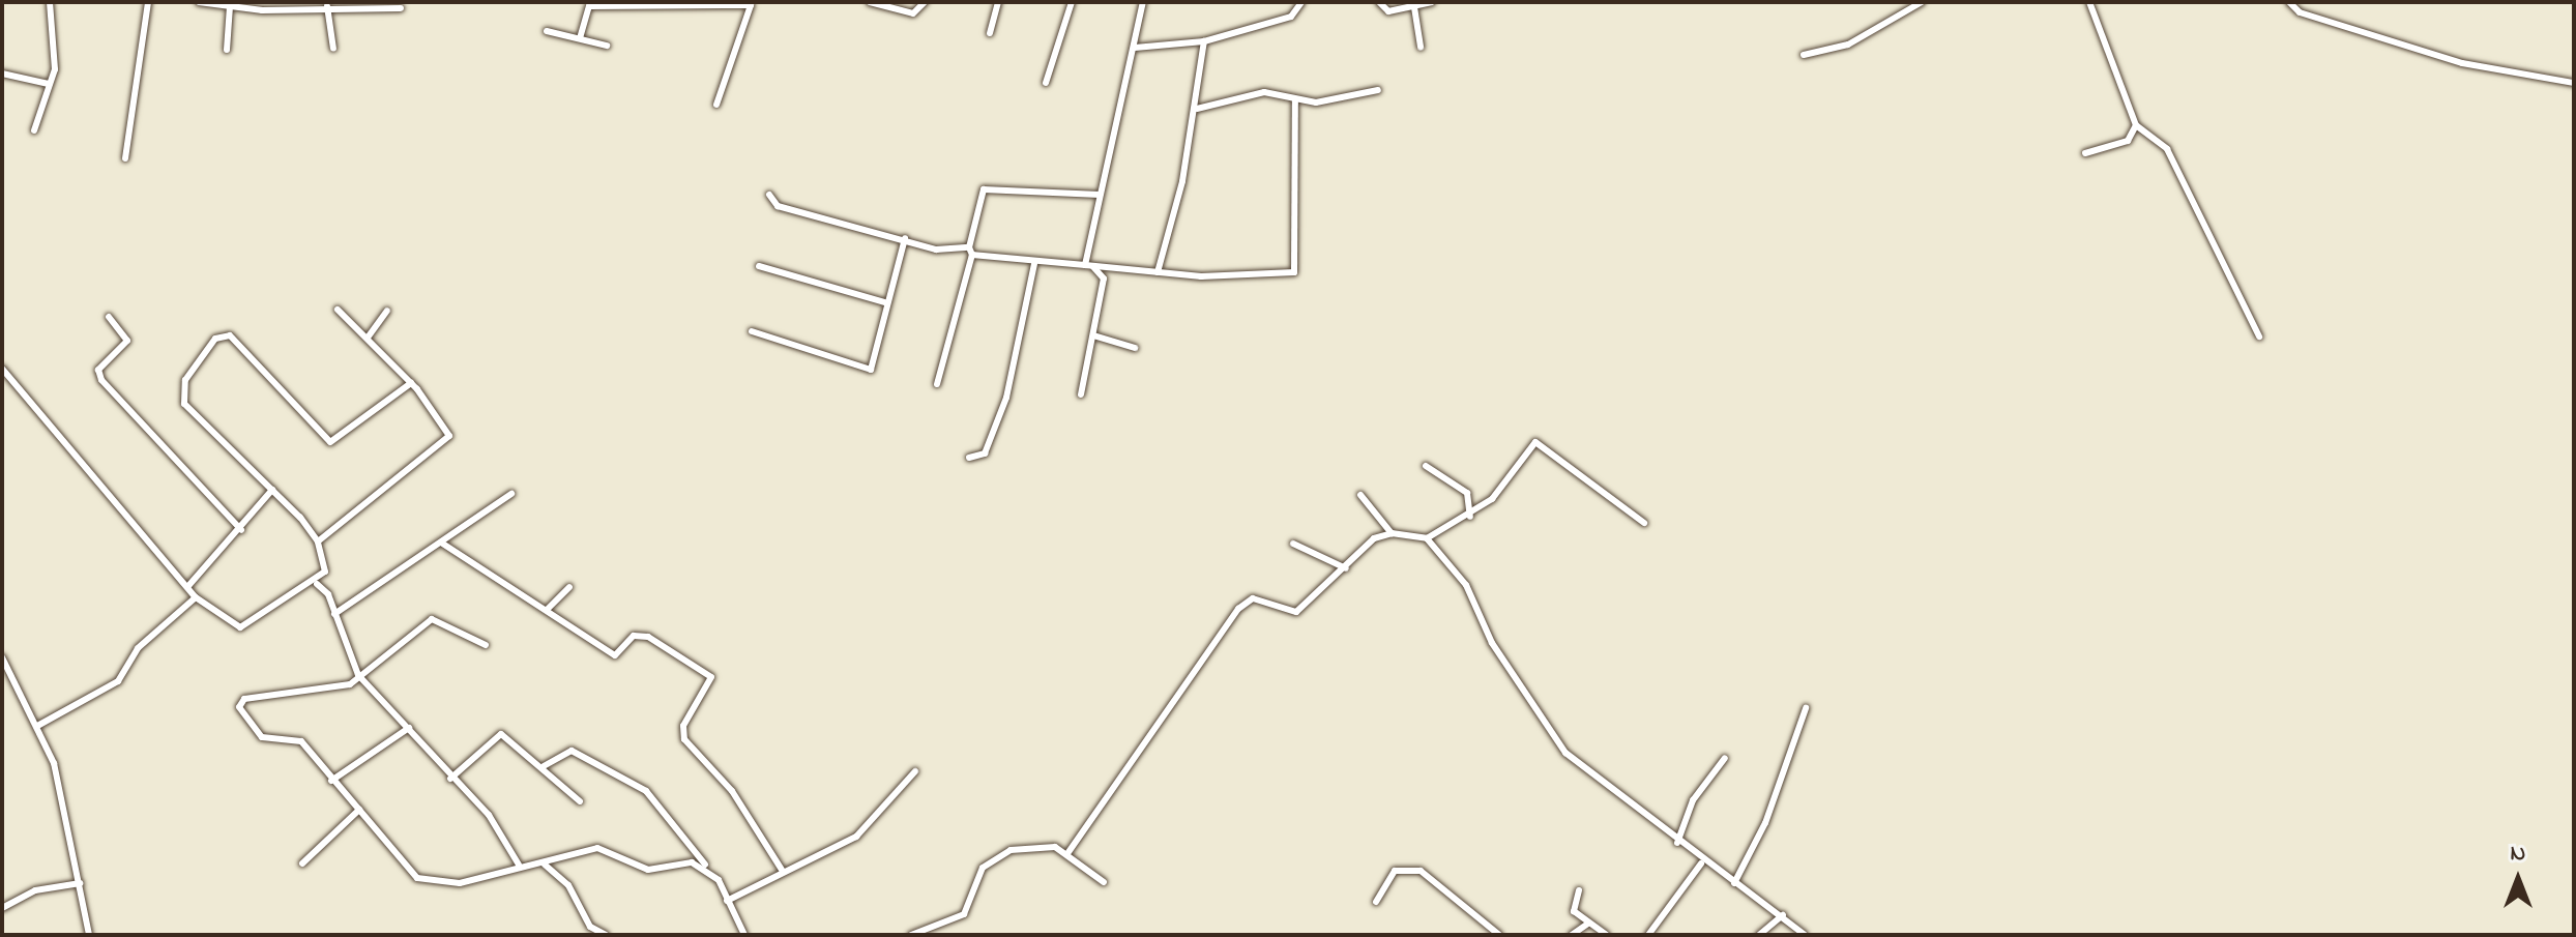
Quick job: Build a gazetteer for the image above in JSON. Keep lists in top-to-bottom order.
{
  "north": "top"
}
